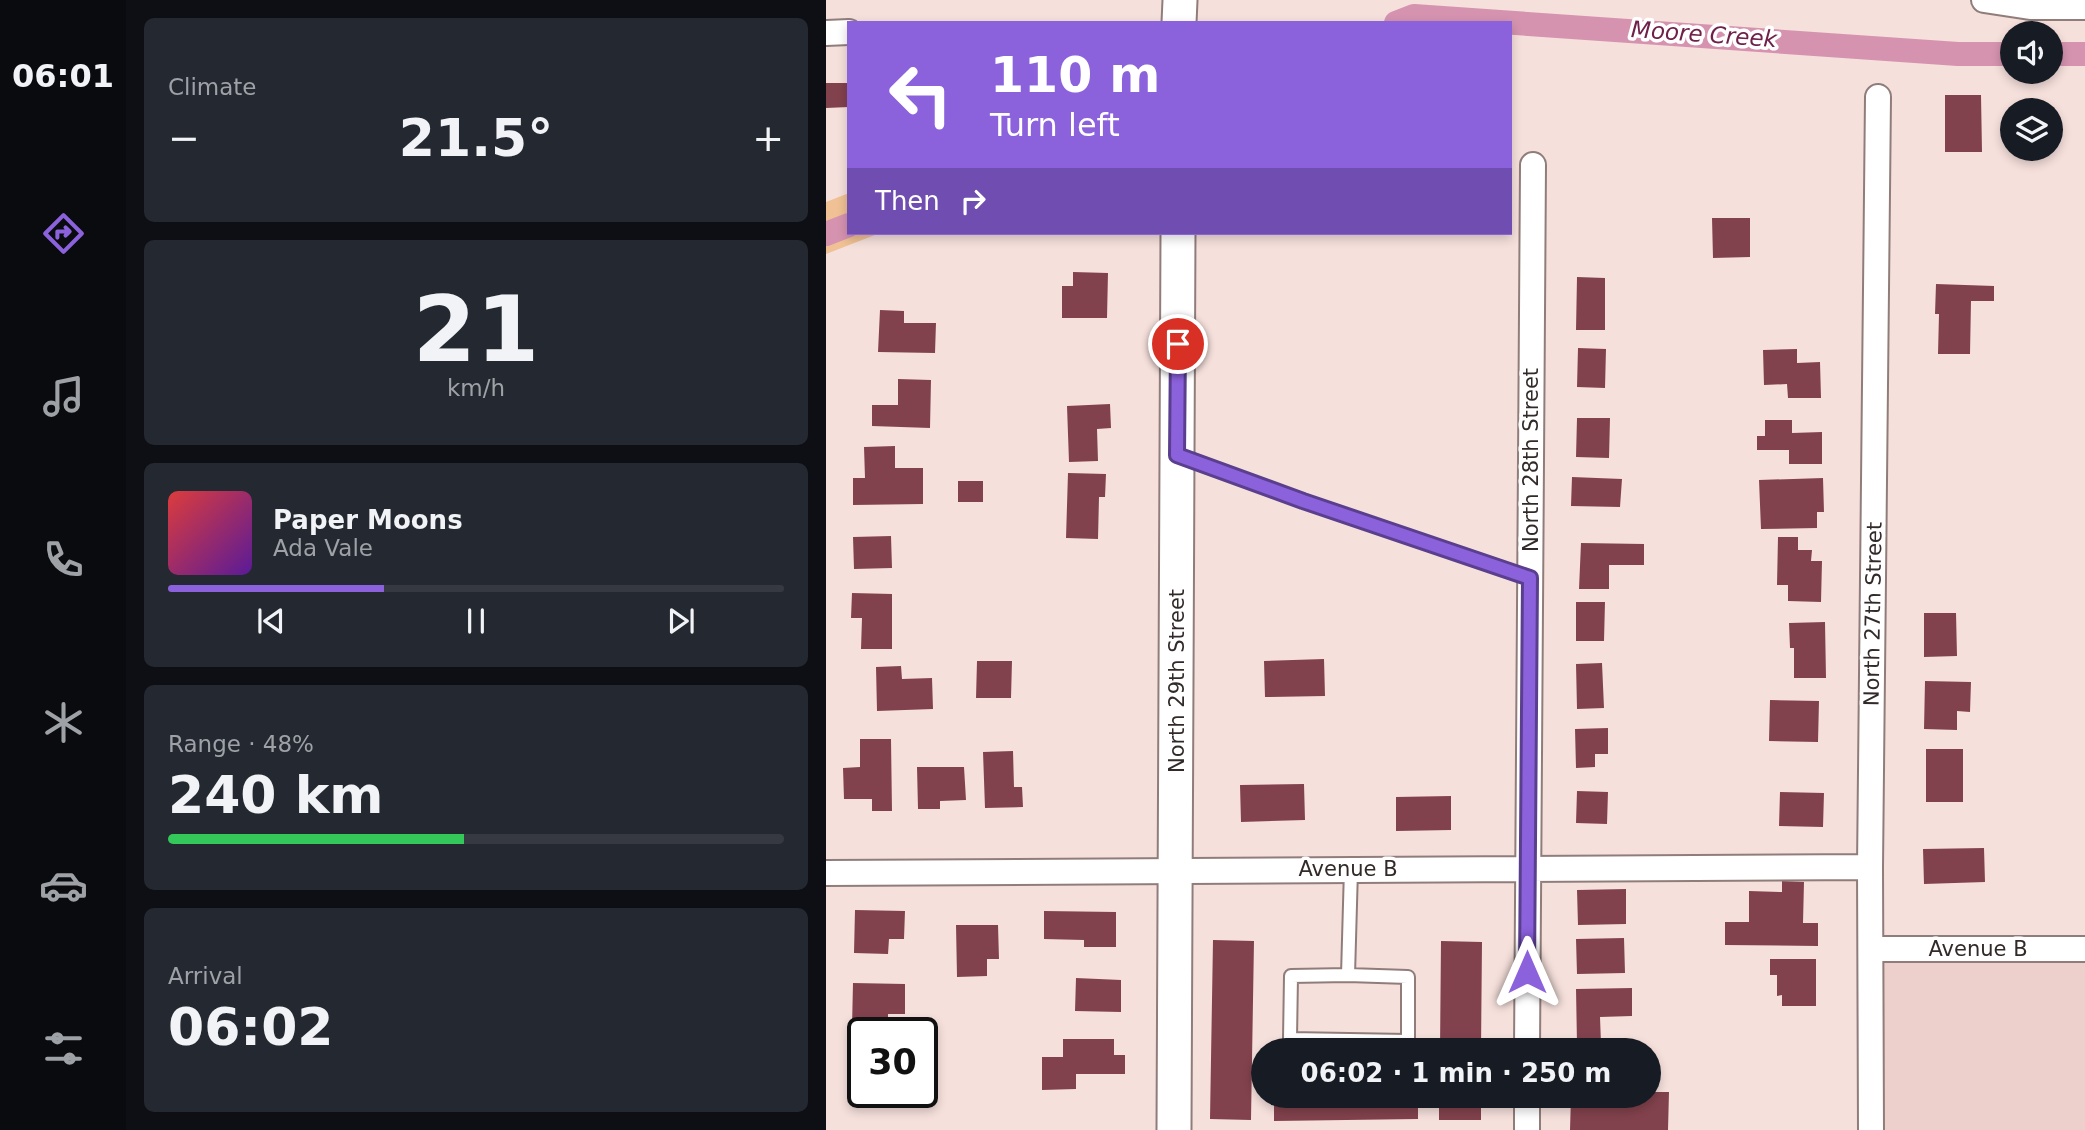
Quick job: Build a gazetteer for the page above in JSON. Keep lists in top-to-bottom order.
{
  "streets": {
    "street": [
      "North 28th Street",
      "North 27th Street",
      "North 29th Street",
      "Avenue B"
    ]
  },
  "crossings": [
    ["North 28th Street", "Avenue B"],
    ["North 27th Street", "Avenue B"],
    ["North 29th Street", "Avenue B"]
  ],
  "water": ["Moore Creek"],
  "page": {
    "tabs": "06:01",
    "tile": [
      "Climate",
      ["21", "km/h"],
      ["Range · 48%", "240 km"],
      ["Arrival", "06:02"]
    ],
    "turn": ["110 m", "Turn left"],
    "heat": ["−", "21.5°", "+"],
    "then": "Then",
    "song": ["Paper Moons", "Ada Vale"],
    "limit": "30",
    "trip": "06:02 · 1 min · 250 m"
  }
}
